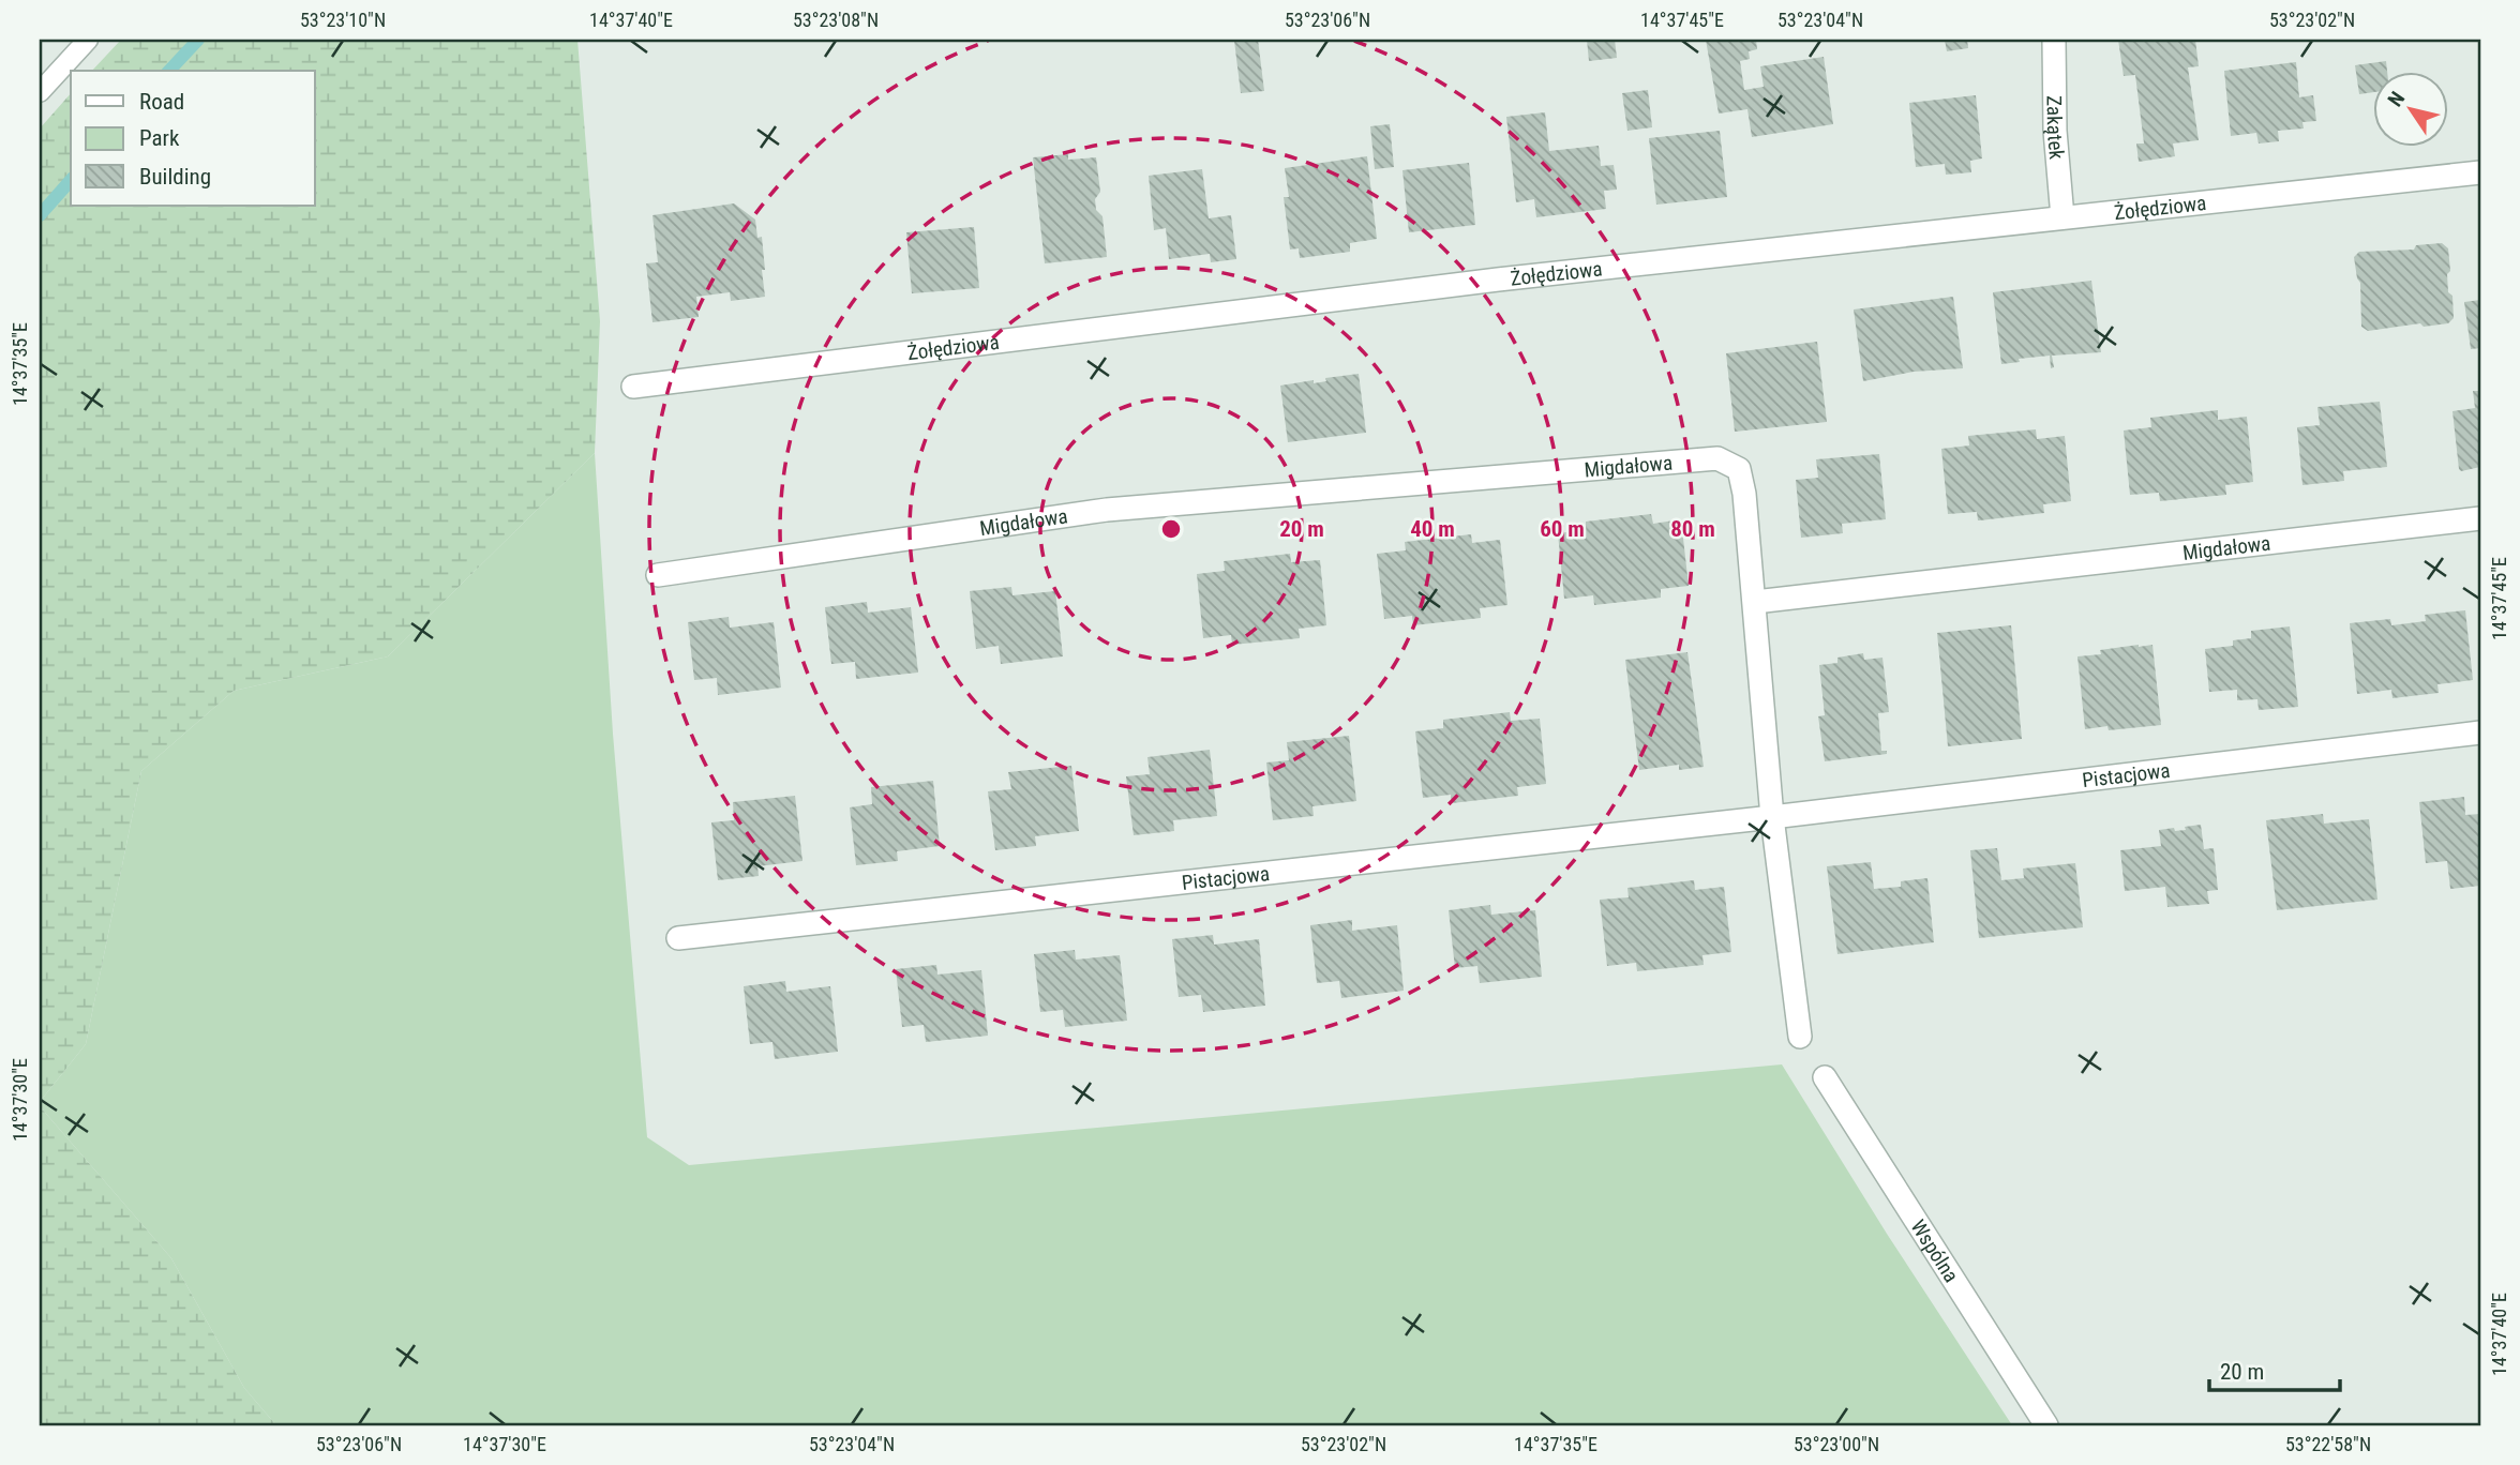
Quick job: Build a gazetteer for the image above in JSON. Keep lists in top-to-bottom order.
{
  "streets": {
    "street": [
      "Zakątek",
      "Żołędziowa",
      "Migdałowa",
      "Pistacjowa",
      "Wspólna"
    ]
  },
  "crossings": [
    ["Zakątek", "Żołędziowa"]
  ],
  "legend": ["Road", "Park", "Building"],
  "scale_bar": "20 m",
  "north": "top left",
  "coordinates": [
    "53°23'10\"N",
    "14°37'40\"E",
    "53°23'08\"N",
    "53°23'06\"N",
    "14°37'45\"E",
    "53°23'04\"N",
    "53°23'02\"N",
    "14°37'35\"E",
    "14°37'30\"E",
    "53°23'00\"N",
    "53°22'58\"N"
  ],
  "rings": [
    "20 m",
    "40 m",
    "60 m",
    "80 m"
  ]
}
